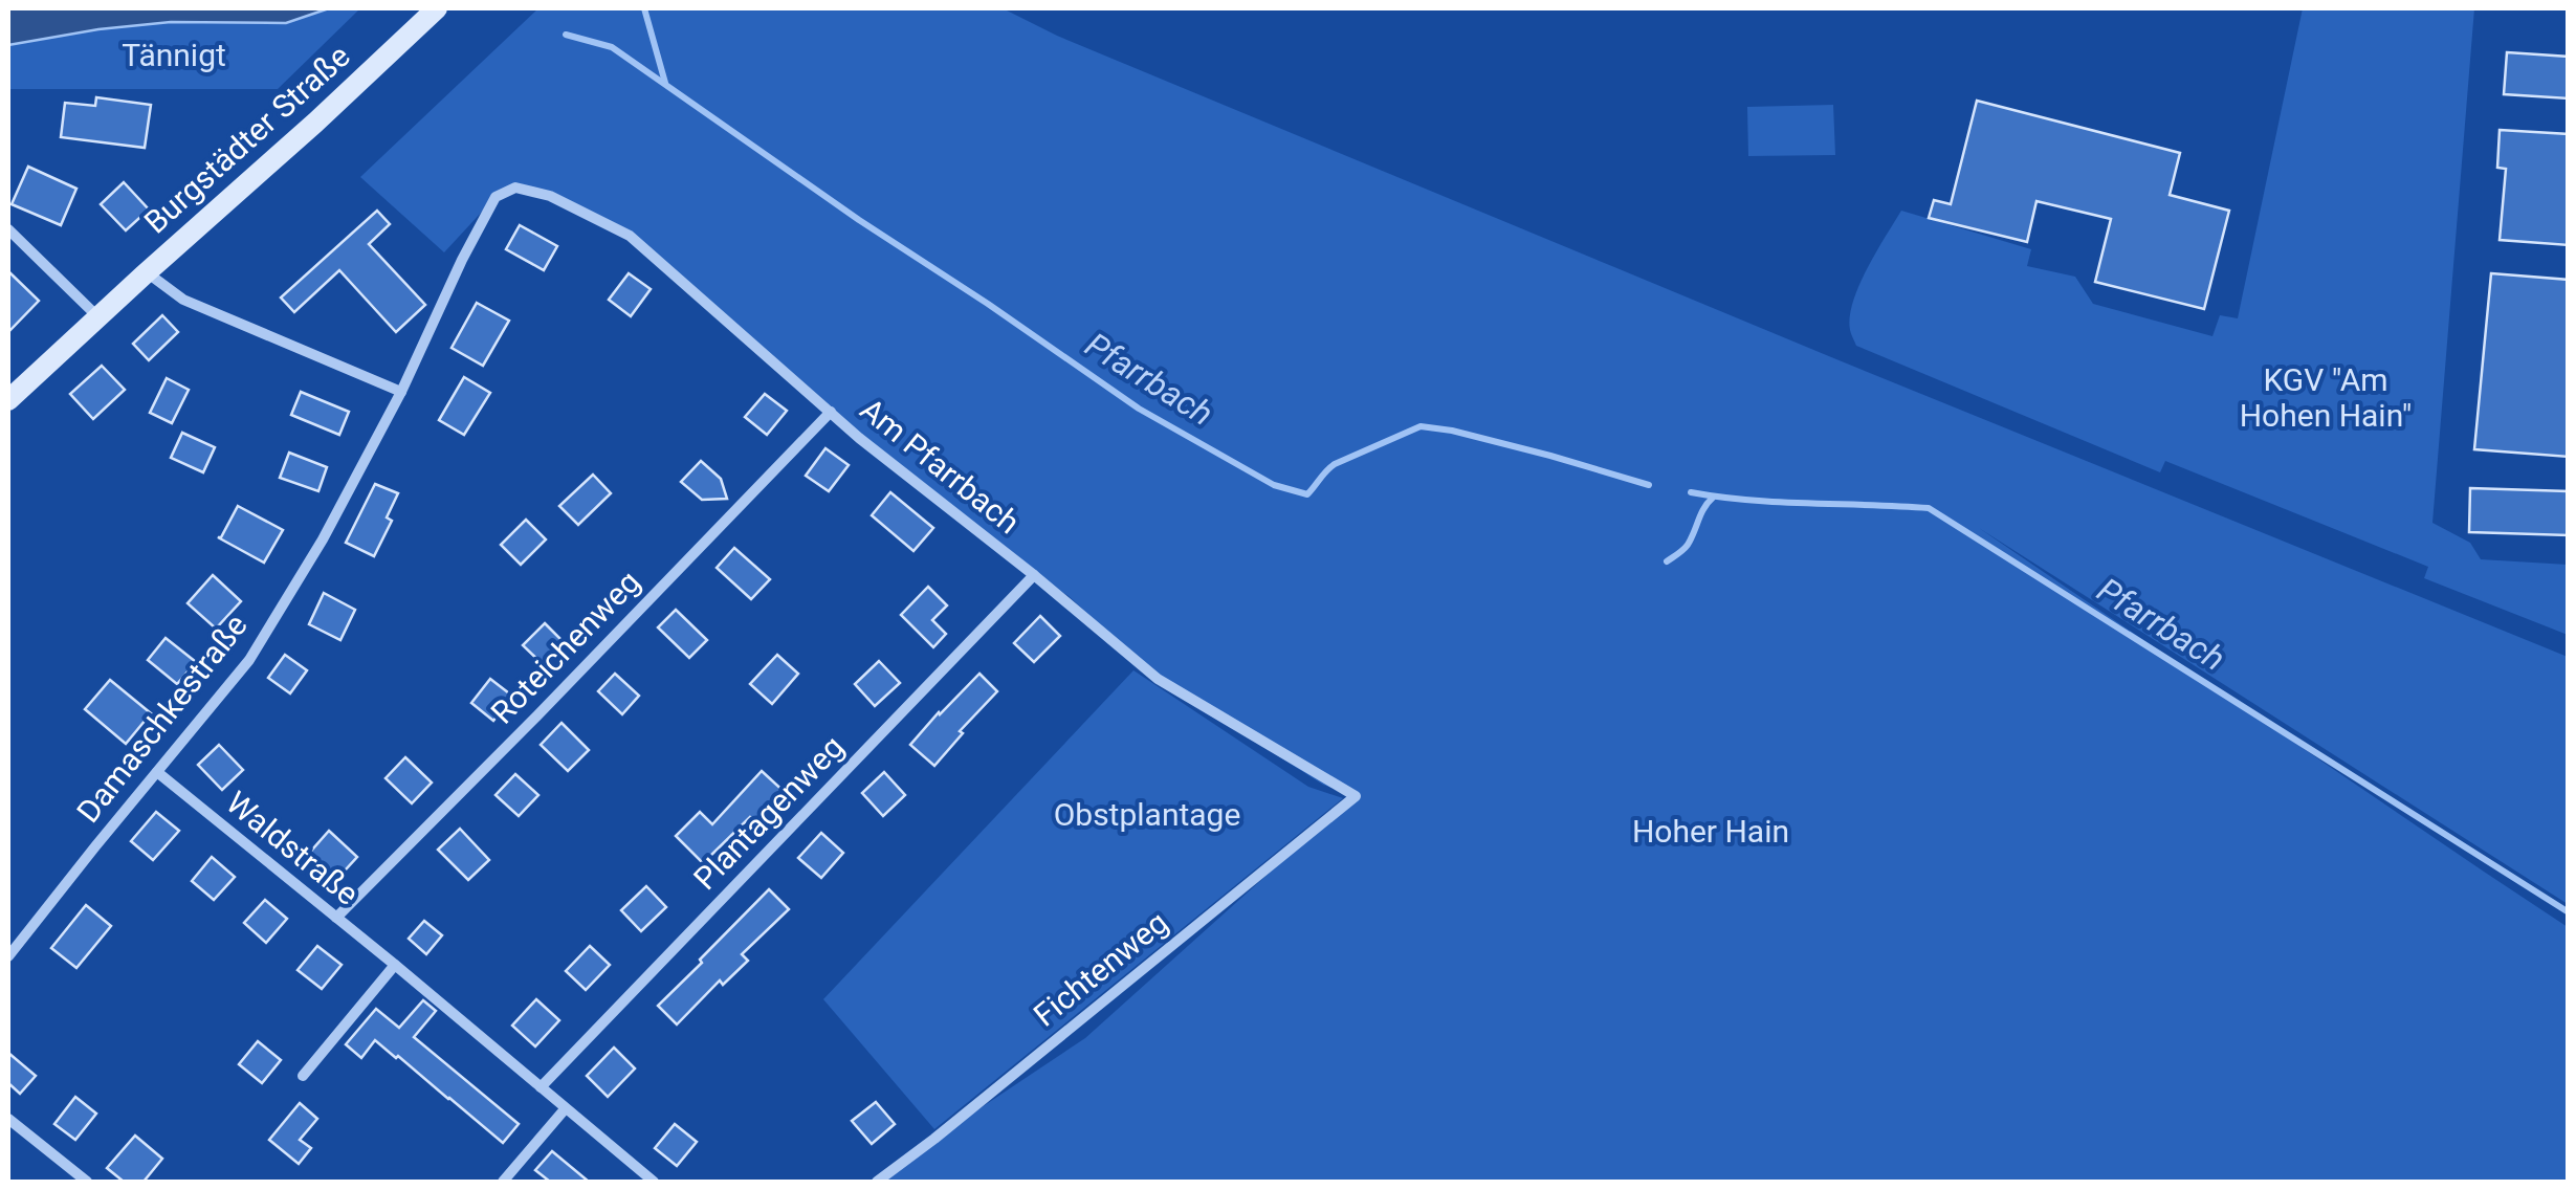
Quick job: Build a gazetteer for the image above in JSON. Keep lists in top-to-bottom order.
{
  "streets": {
    "main road": ["Burgstädter Straße"],
    "street": [
      "Am Pfarrbach",
      "Roteichenweg",
      "Damaschkestraße",
      "Plantagenweg",
      "Waldstraße",
      "Fichtenweg"
    ]
  },
  "crossings": [
    ["Am Pfarrbach", "Roteichenweg"],
    ["Am Pfarrbach", "Damaschkestraße"],
    ["Am Pfarrbach", "Plantagenweg"],
    ["Am Pfarrbach", "Fichtenweg"],
    ["Roteichenweg", "Waldstraße"],
    ["Damaschkestraße", "Waldstraße"],
    ["Plantagenweg", "Waldstraße"]
  ],
  "water": ["Pfarrbach"],
  "parks": [
    "Tännigt",
    "KGV \"Am Hohen Hain\"",
    "Obstplantage",
    "Hoher Hain"
  ]
}
